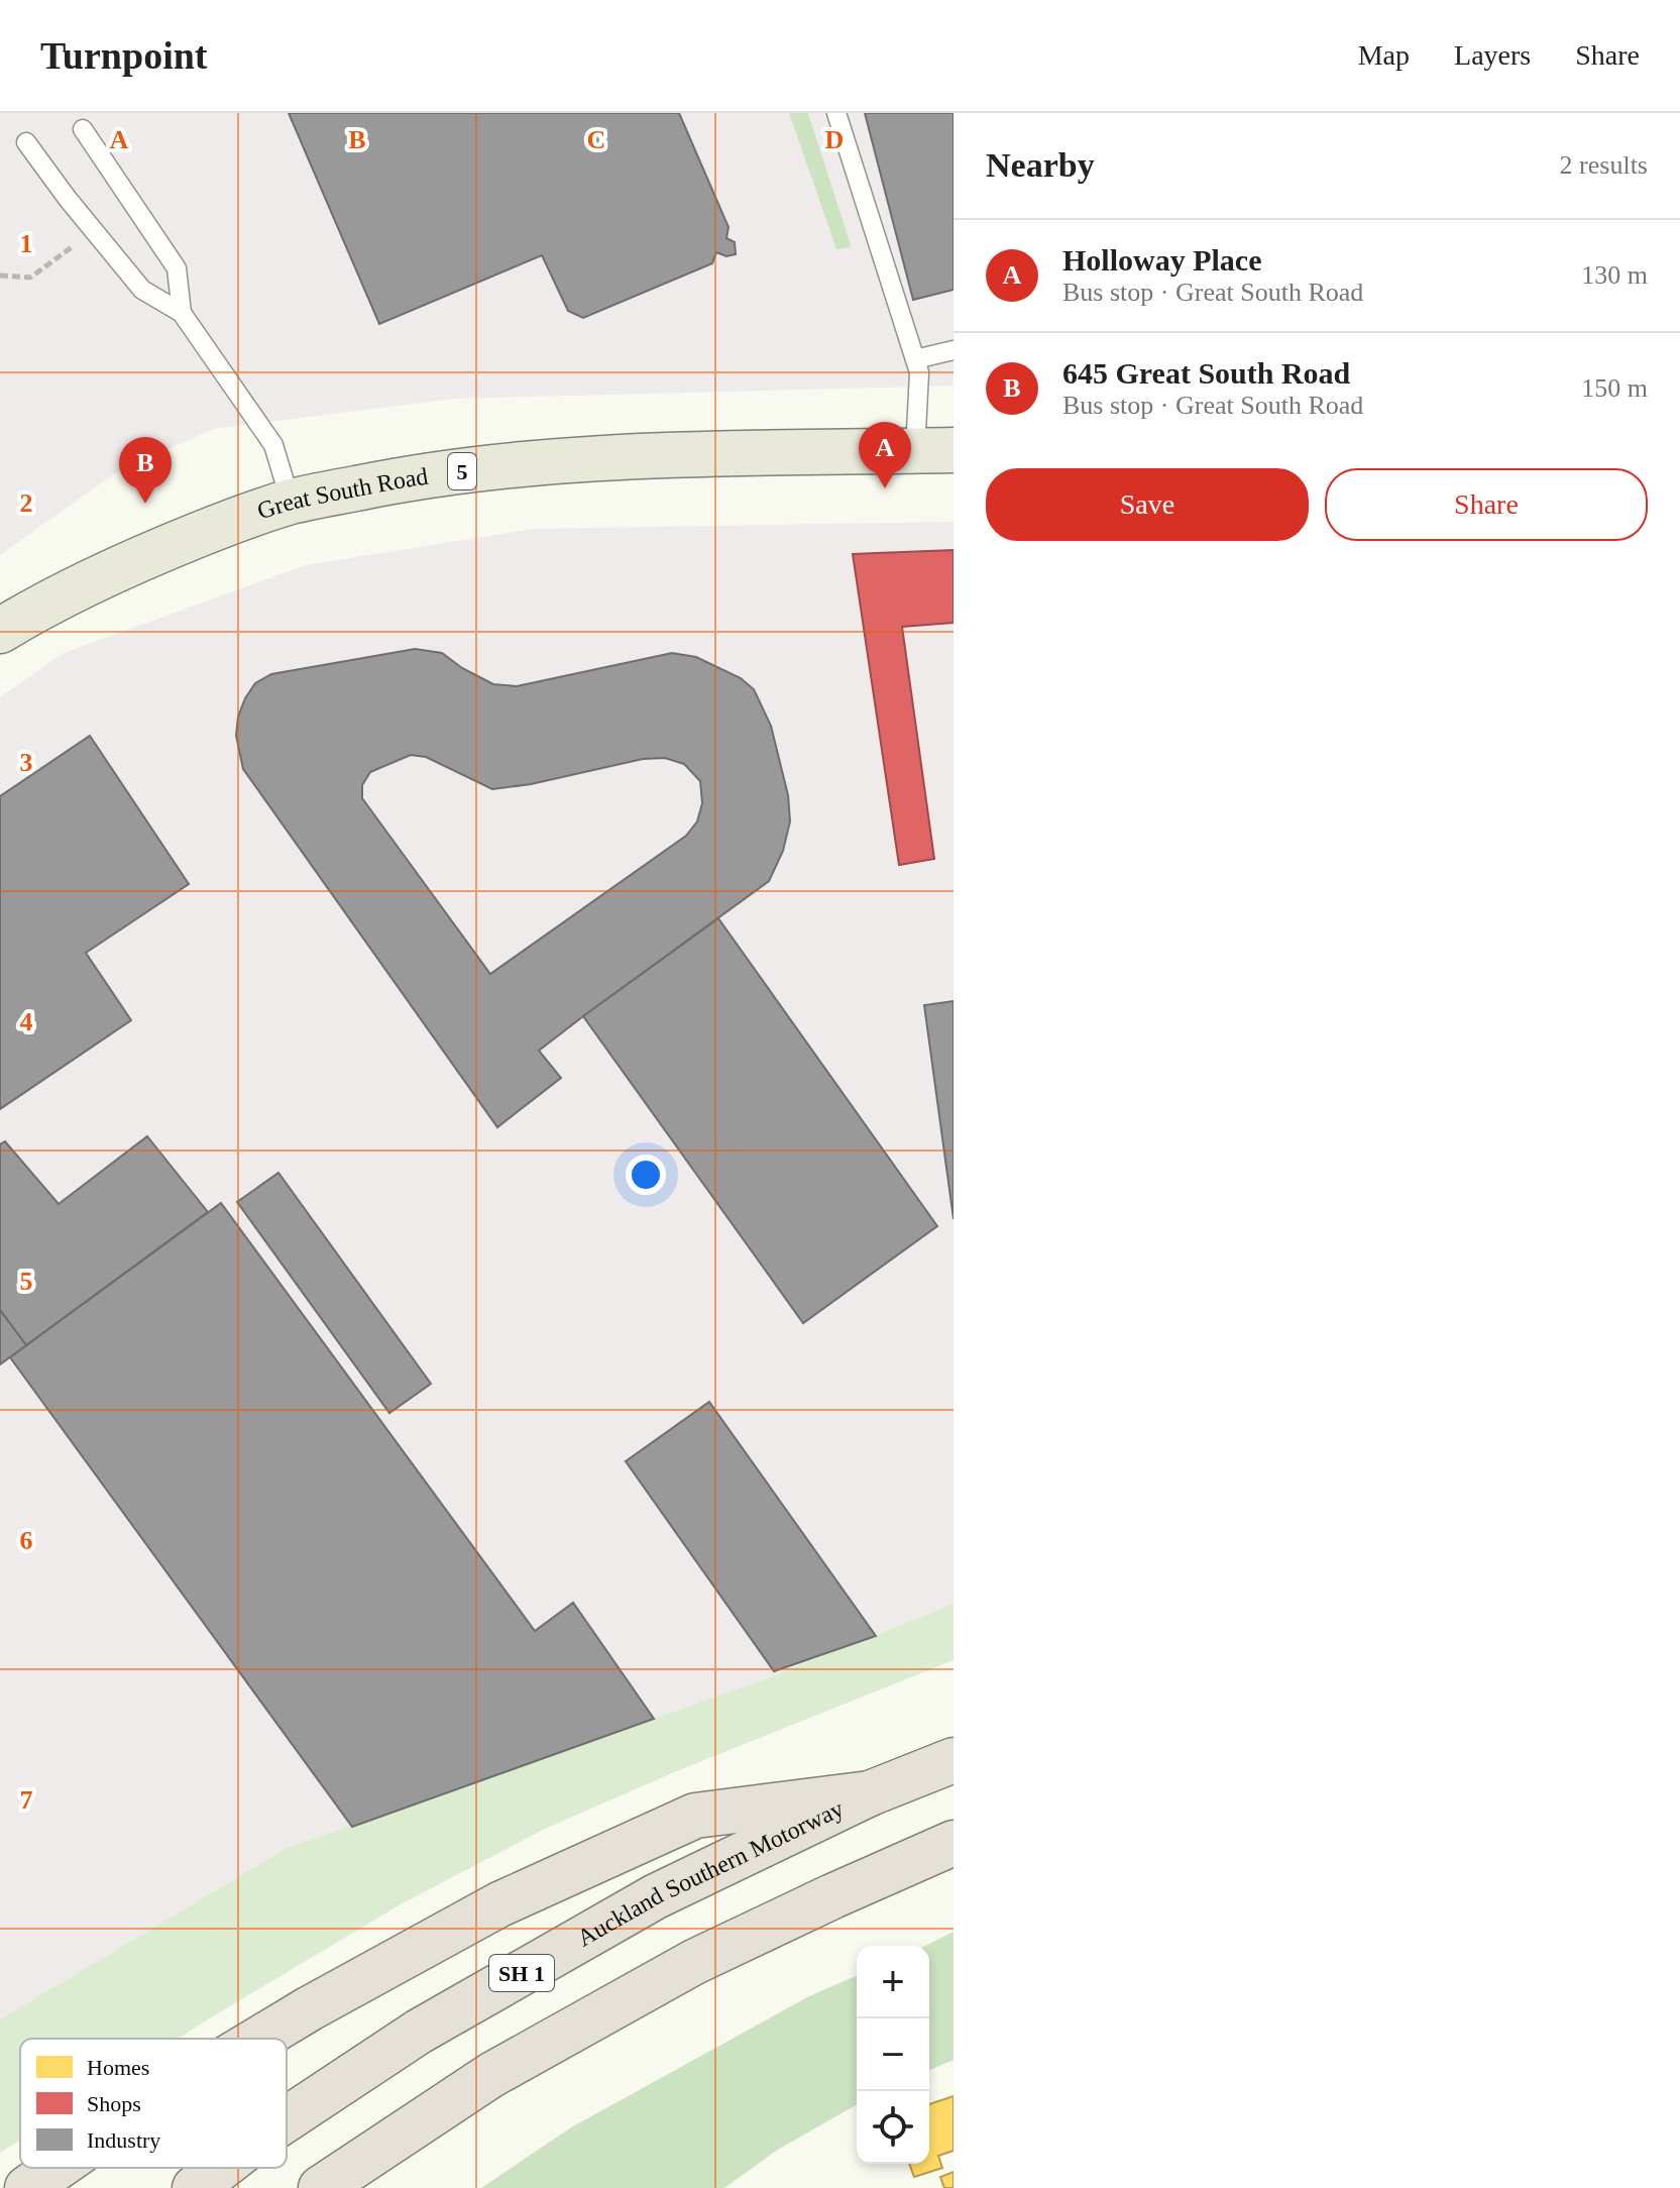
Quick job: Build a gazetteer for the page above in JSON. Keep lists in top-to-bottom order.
{
  "streets": {
    "highway": ["Auckland Southern Motorway", "SH 1"],
    "main road": ["5", "Great South Road"]
  },
  "legend": ["Homes", "Shops", "Industry"],
  "page": {
    "header": "Turnpoint",
    "nav": ["Map", "Layers", "Share"],
    "heading": ["Nearby", "2 results"],
    "list": [
      {
        "mark": "A",
        "name": "Holloway Place",
        "note": "Bus stop · Great South Road",
        "value": "130 m"
      },
      {
        "mark": "B",
        "name": "645 Great South Road",
        "note": "Bus stop · Great South Road",
        "value": "150 m"
      }
    ],
    "pins": ["A", "B"],
    "buttons": ["Save", "Share"],
    "map_buttons": ["+", "−"]
  },
  "grid": {
    "columns": [
      "A",
      "B",
      "C",
      "D"
    ],
    "rows": [
      "1",
      "2",
      "3",
      "4",
      "5",
      "6",
      "7"
    ]
  }
}
